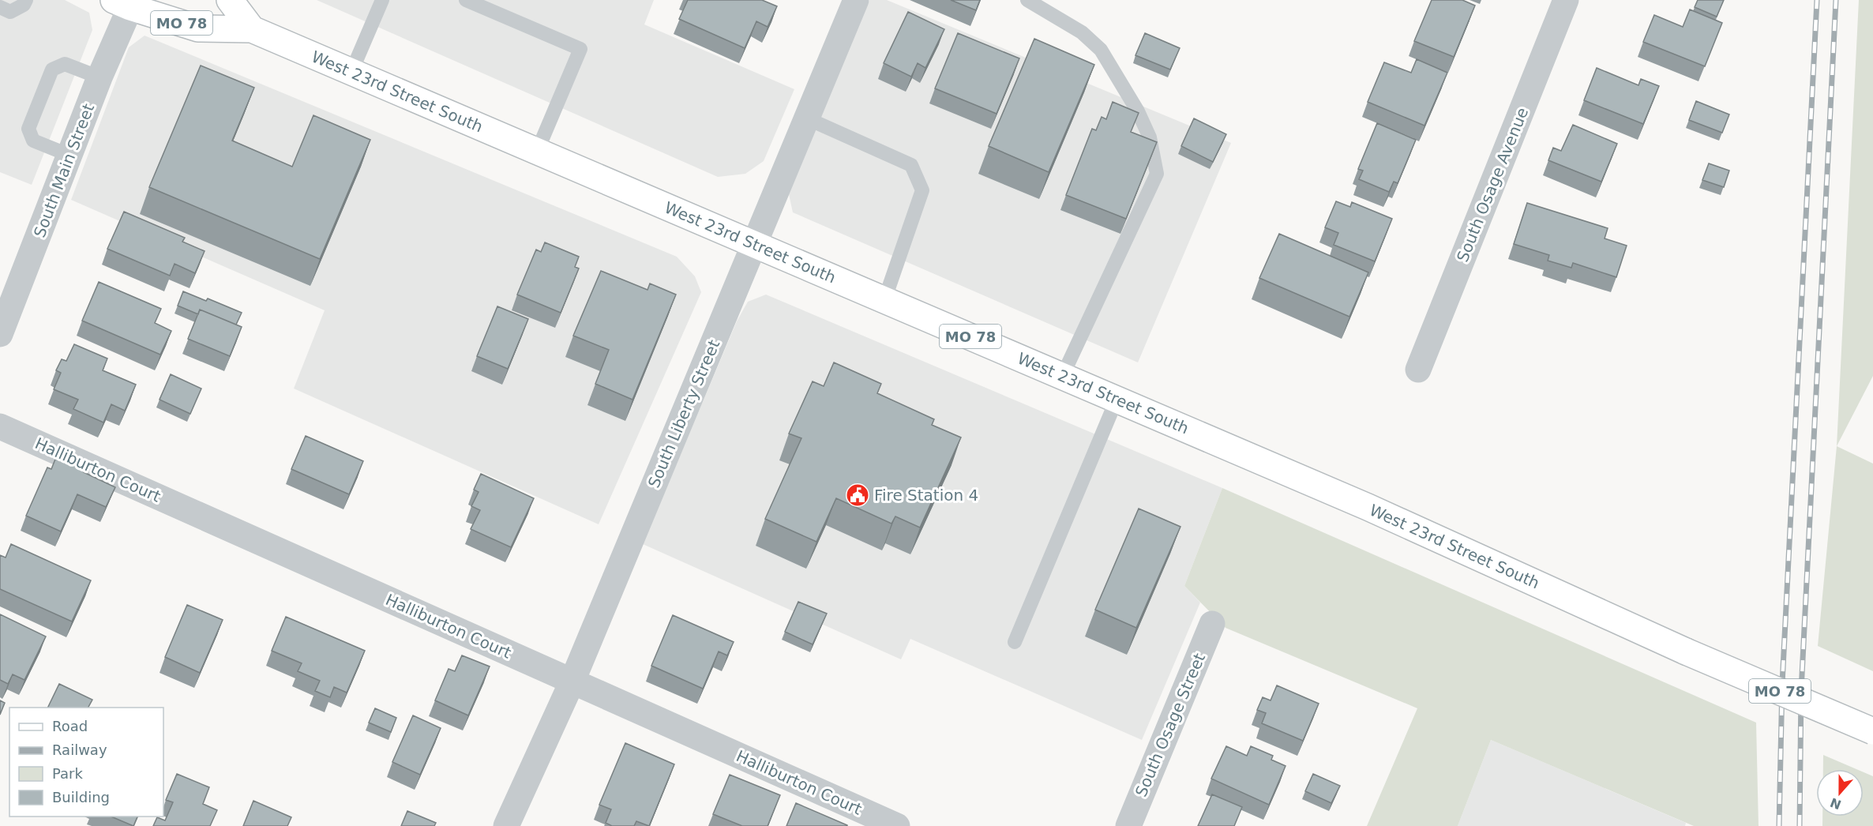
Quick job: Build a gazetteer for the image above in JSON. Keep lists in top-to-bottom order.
{
  "streets": {
    "main road": ["MO 78", "West 23rd Street South"],
    "street": [
      "South Main Street",
      "South Osage Avenue",
      "South Liberty Street",
      "Halliburton Court",
      "South Osage Street"
    ]
  },
  "crossings": [
    ["MO 78", "West 23rd Street South"],
    ["MO 78", "South Main Street"],
    ["West 23rd Street South", "South Liberty Street"],
    ["South Liberty Street", "Halliburton Court"]
  ],
  "places": {
    "public building": ["Fire Station 4"]
  },
  "legend": [
    "Road",
    "Railway",
    "Park",
    "Building"
  ],
  "north": "bottom"
}
